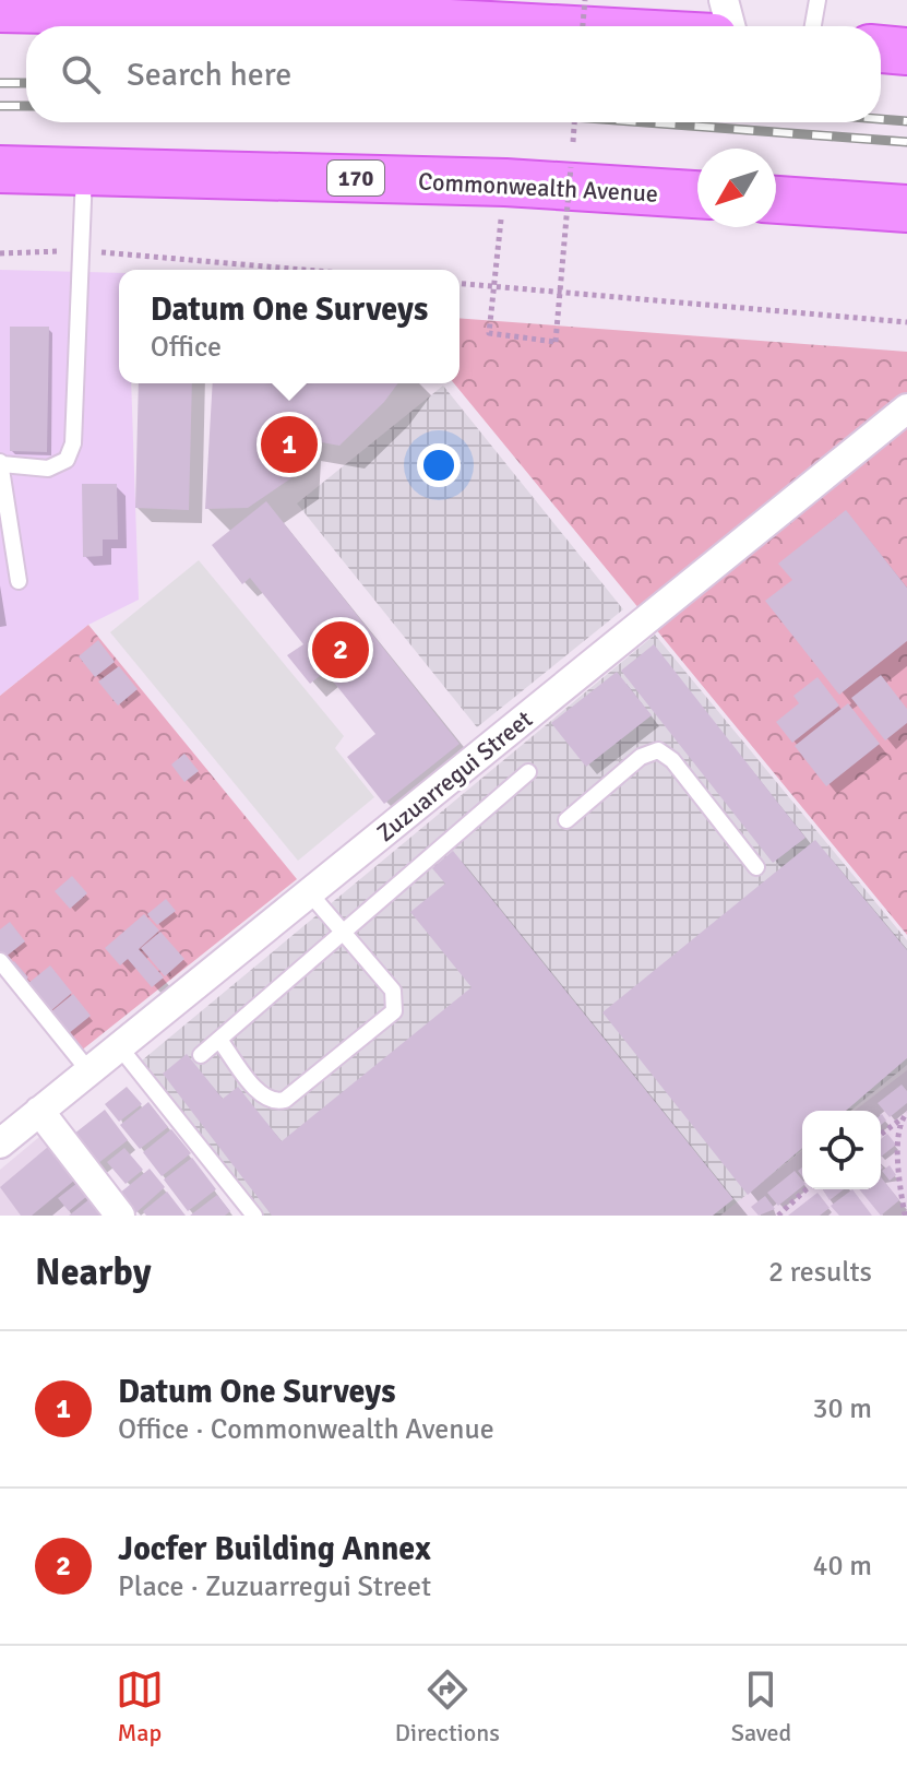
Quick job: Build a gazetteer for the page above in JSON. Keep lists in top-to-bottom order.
{
  "streets": {
    "main road": ["170", "Commonwealth Avenue"],
    "street": ["Zuzuarregui Street"]
  },
  "north": "bottom left",
  "page": {
    "search": "Search here",
    "popup": ["Datum One Surveys", "Office"],
    "pins": ["1", "2"],
    "heading": ["Nearby", "2 results"],
    "list": [
      {
        "mark": "1",
        "name": "Datum One Surveys",
        "note": "Office · Commonwealth Avenue",
        "value": "30 m"
      },
      {
        "mark": "2",
        "name": "Jocfer Building Annex",
        "note": "Place · Zuzuarregui Street",
        "value": "40 m"
      }
    ],
    "nav": ["Map", "Directions", "Saved"]
  }
}
